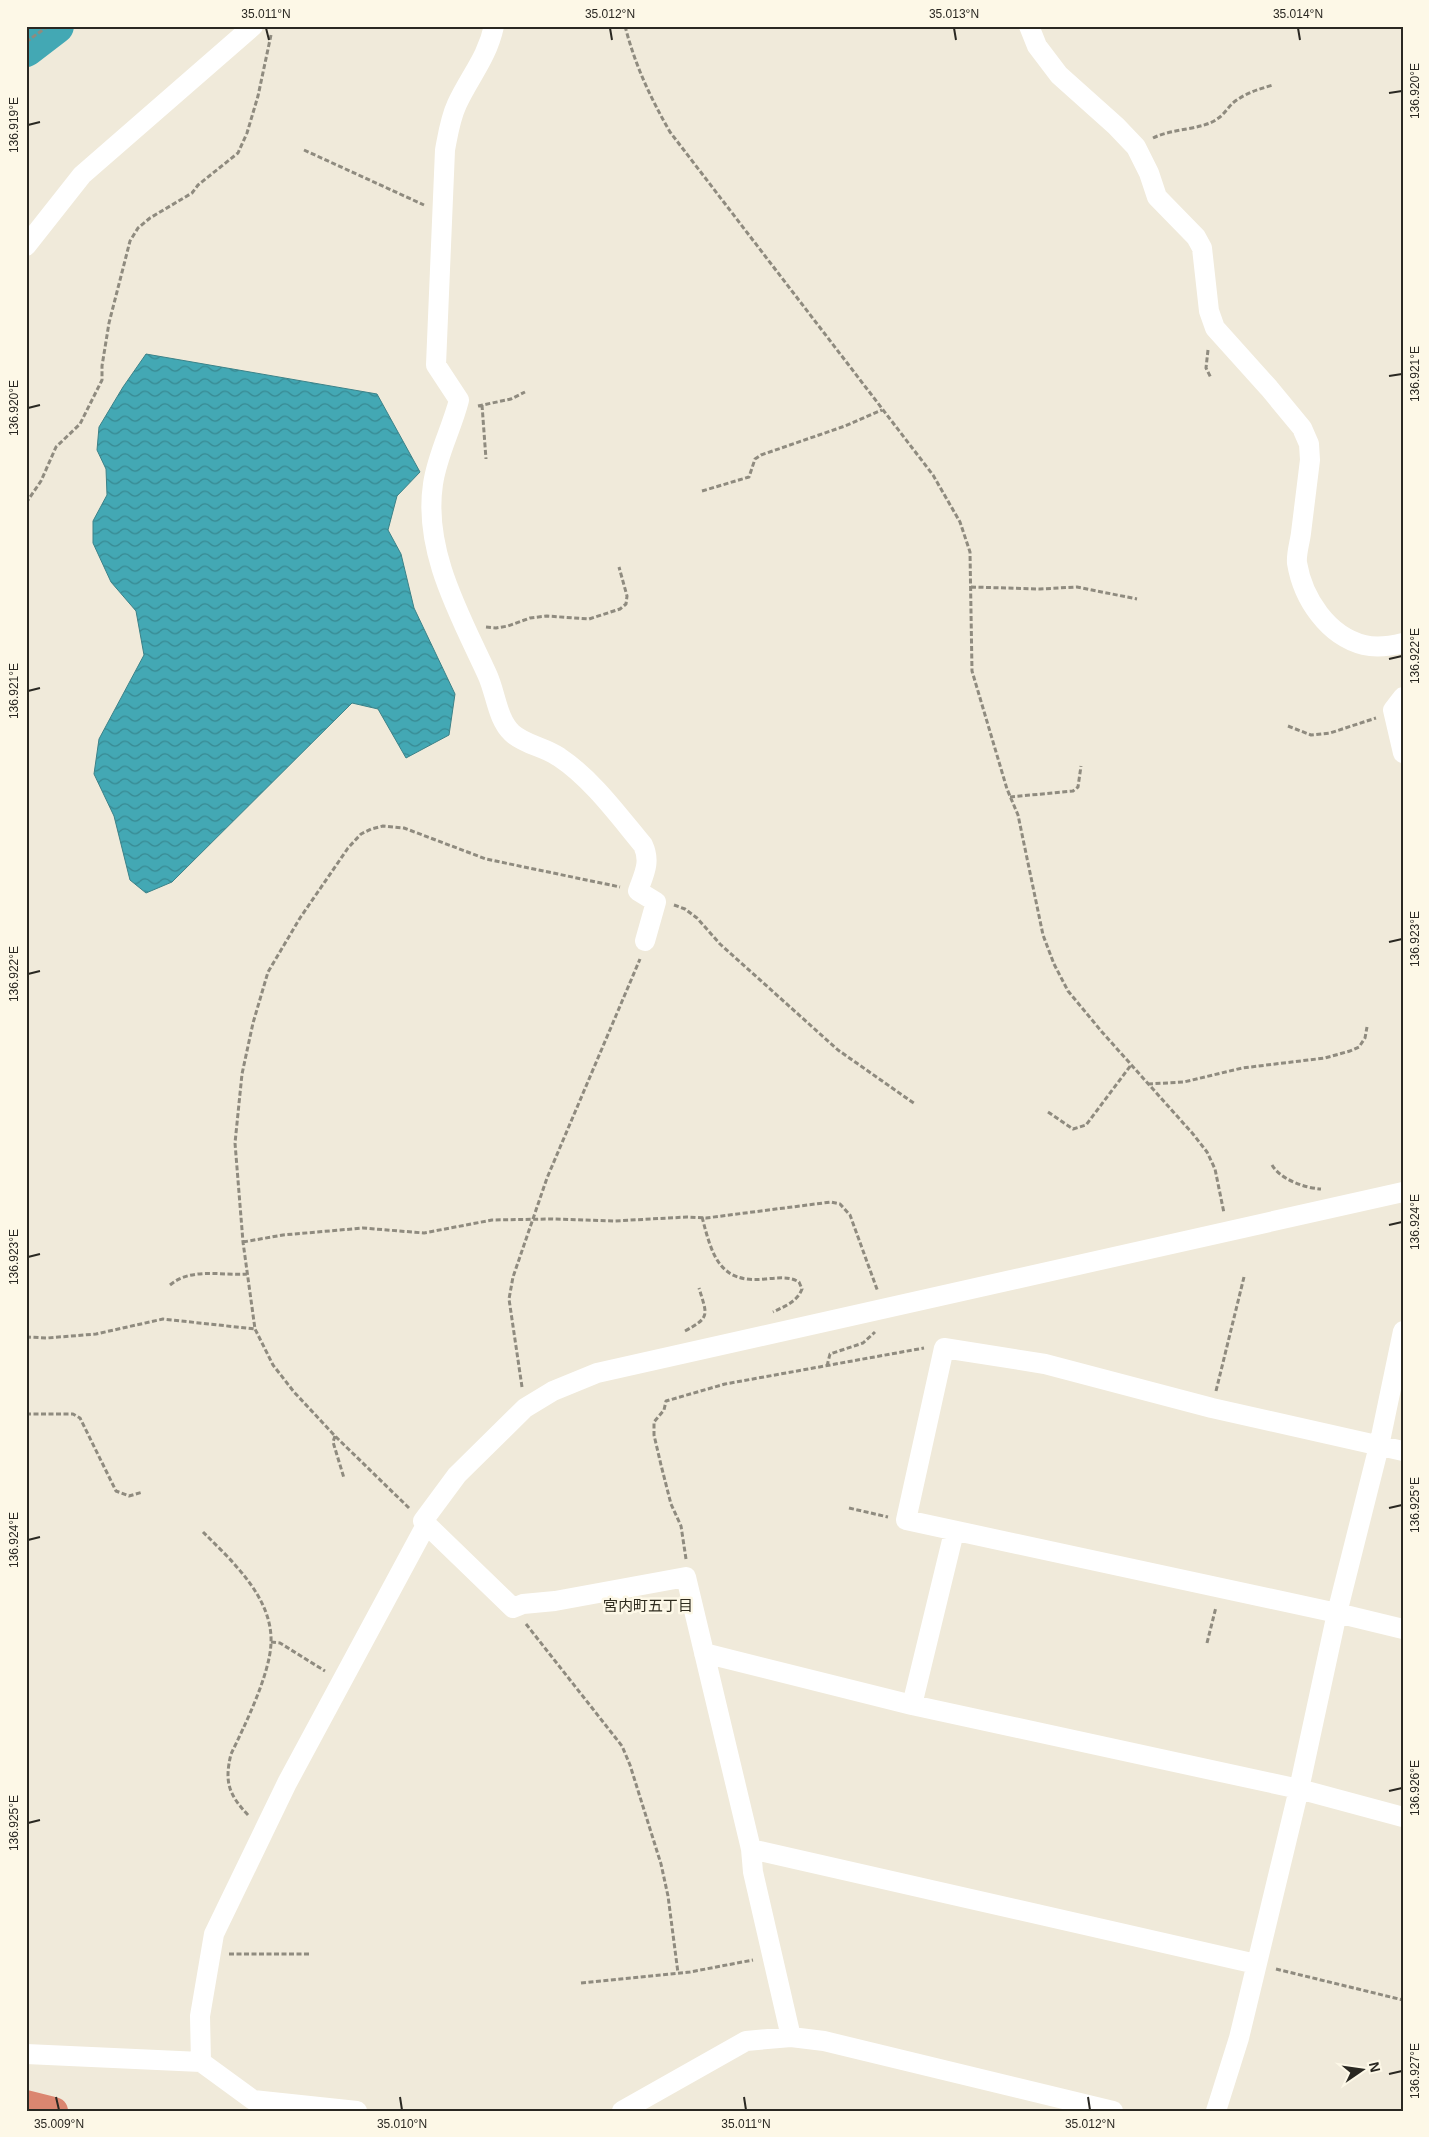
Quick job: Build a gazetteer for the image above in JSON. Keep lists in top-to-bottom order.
{
  "districts": ["宮内町五丁目"],
  "north": "right",
  "coordinates": [
    "35.011°N",
    "35.012°N",
    "35.013°N",
    "35.014°N",
    "136.920°E",
    "136.919°E",
    "136.921°E",
    "136.922°E",
    "136.923°E",
    "136.924°E",
    "136.925°E",
    "136.926°E",
    "136.927°E",
    "35.009°N",
    "35.010°N"
  ]
}
